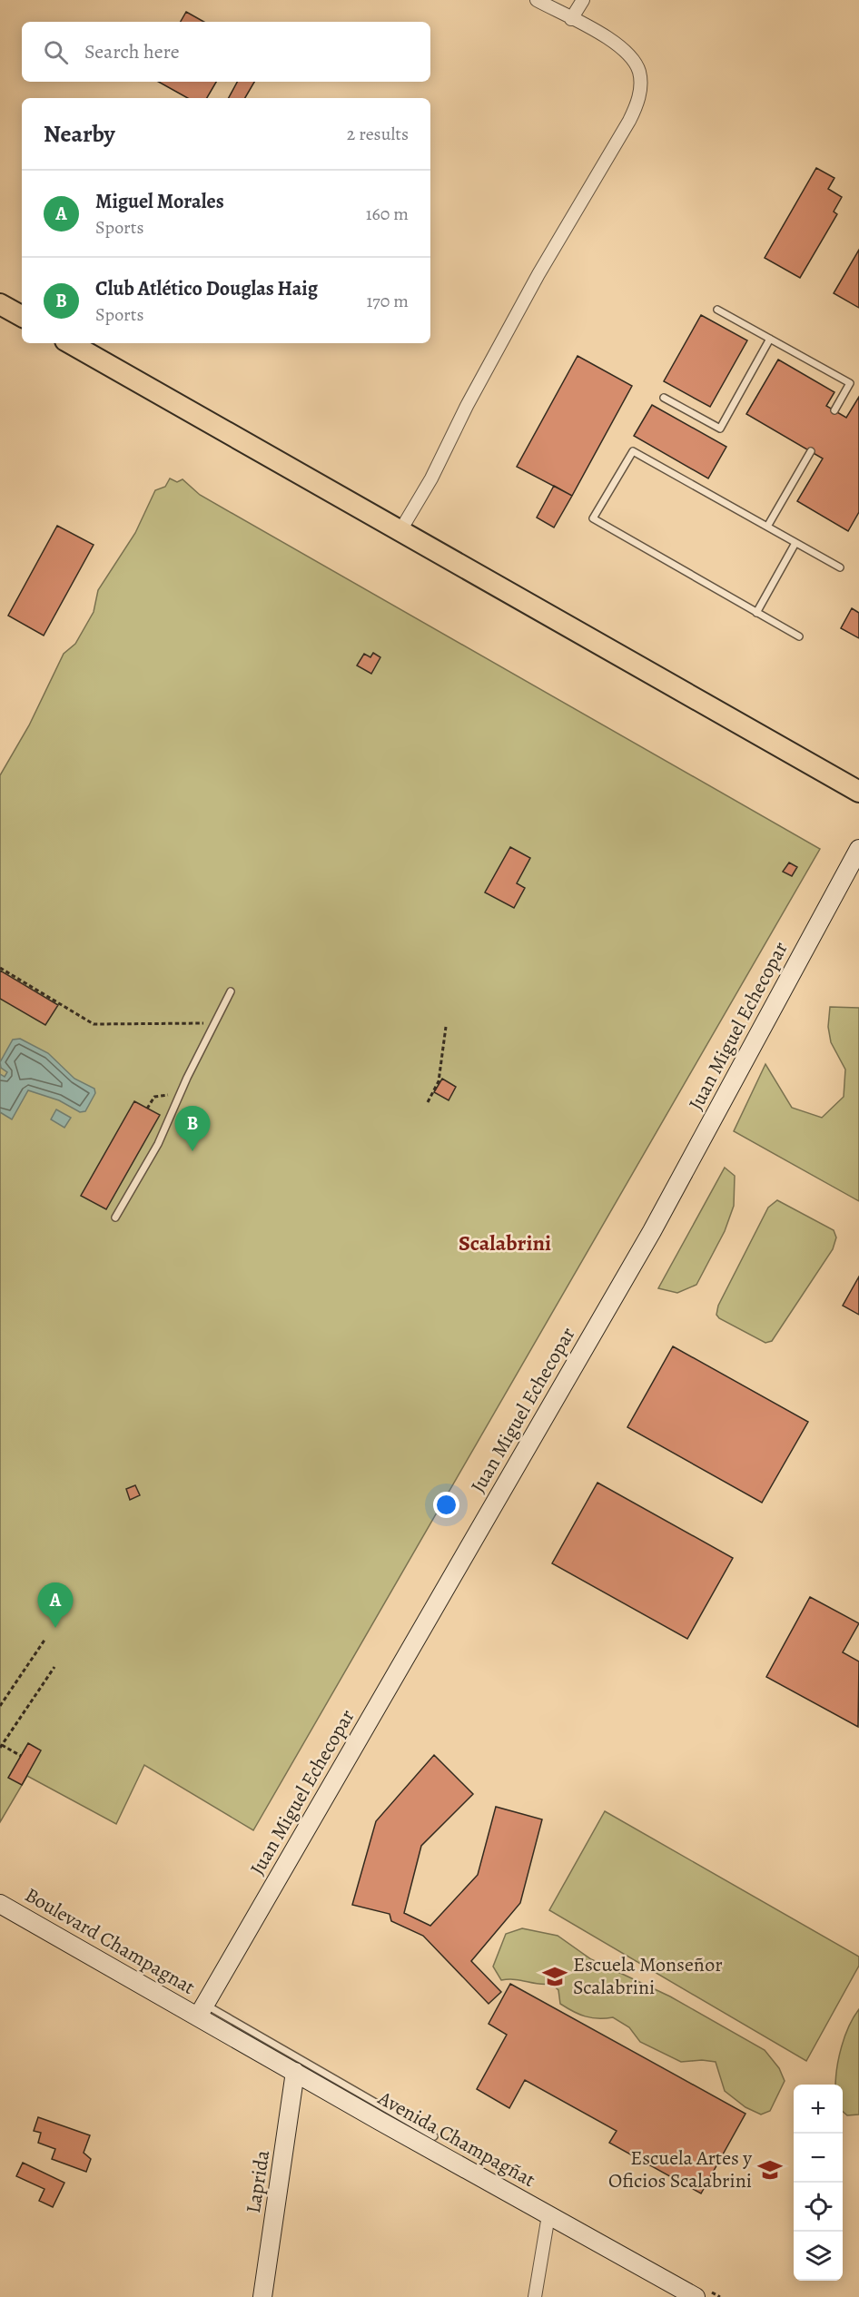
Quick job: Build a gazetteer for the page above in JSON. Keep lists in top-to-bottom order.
{
  "streets": {
    "street": [
      "Juan Miguel Echecopar",
      "Boulevard Champagnat",
      "Avenida Champagñat",
      "Laprida"
    ]
  },
  "crossings": [
    ["Juan Miguel Echecopar", "Boulevard Champagnat"],
    ["Juan Miguel Echecopar", "Avenida Champagñat"],
    ["Boulevard Champagnat", "Avenida Champagñat"],
    ["Avenida Champagñat", "Laprida"]
  ],
  "districts": ["Scalabrini"],
  "places": {
    "school or university": ["Escuela Monseñor Scalabrini", "Escuela Artes y Oficios Scalabrini"]
  },
  "page": {
    "search": "Search here",
    "heading": ["Nearby", "2 results"],
    "list": [
      {
        "mark": "A",
        "name": "Miguel Morales",
        "note": "Sports",
        "value": "160 m"
      },
      {
        "mark": "B",
        "name": "Club Atlético Douglas Haig",
        "note": "Sports",
        "value": "170 m"
      }
    ],
    "pins": ["B", "A"],
    "map_buttons": ["+", "−"]
  }
}
